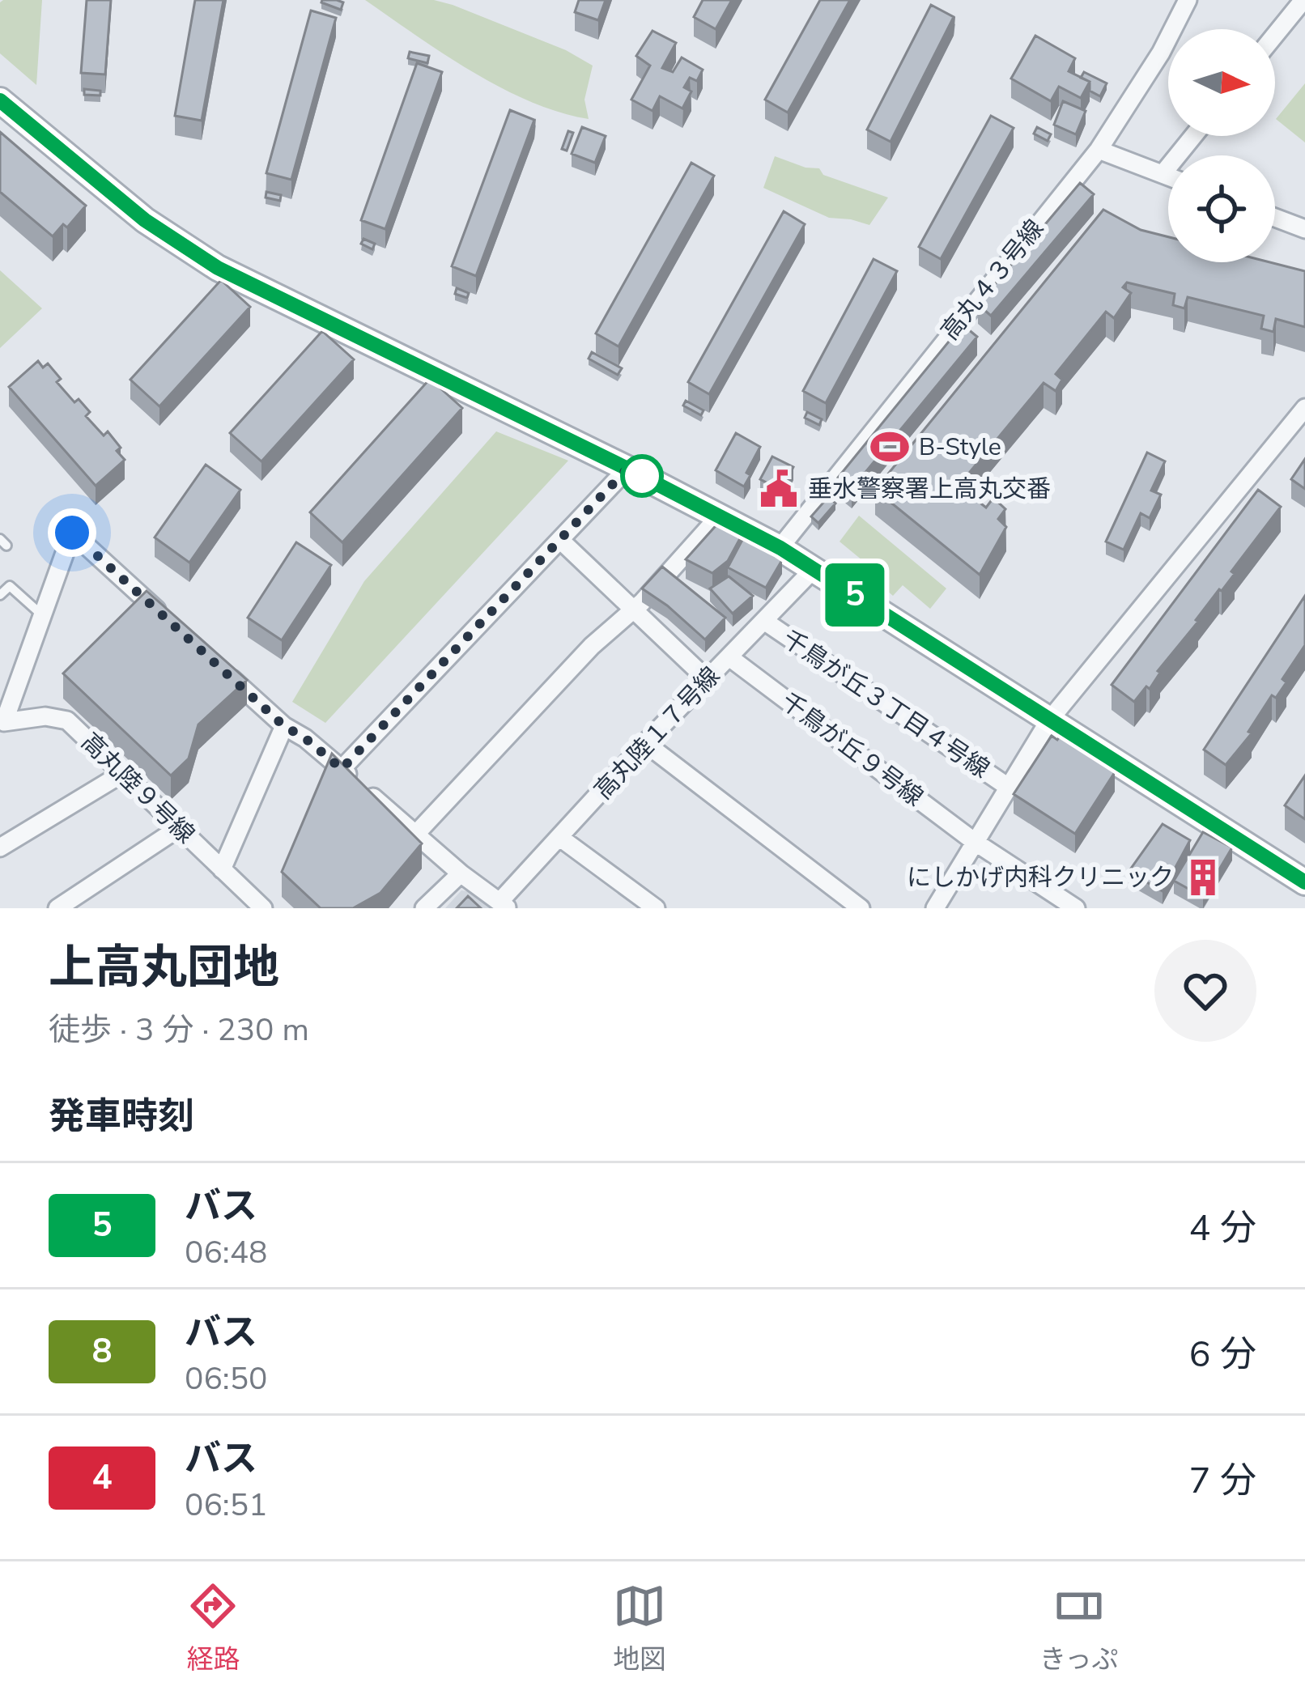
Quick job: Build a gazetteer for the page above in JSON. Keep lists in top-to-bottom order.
{
  "streets": {
    "street": [
      "高丸４３号線",
      "千鳥が丘３丁目４号線",
      "高丸陸１７号線",
      "千鳥が丘９号線",
      "高丸陸９号線"
    ]
  },
  "crossings": [
    ["千鳥が丘３丁目４号線", "高丸陸１７号線"],
    ["高丸陸１７号線", "千鳥が丘９号線"]
  ],
  "places": {
    "sports": ["B-Style"],
    "public building": ["垂水警察署上高丸交番"],
    "building": ["にしかげ内科クリニック"]
  },
  "lines": ["bus line 5"],
  "north": "right",
  "page": {
    "on_map": "5",
    "heading": [
      ["上高丸団地", "徒歩 · 3 分 · 230 m"],
      "発車時刻"
    ],
    "list": [
      {
        "mark": "5",
        "name": "バス",
        "note": "06:48",
        "value": "4 分"
      },
      {
        "mark": "8",
        "name": "バス",
        "note": "06:50",
        "value": "6 分"
      },
      {
        "mark": "4",
        "name": "バス",
        "note": "06:51",
        "value": "7 分"
      }
    ],
    "tabs": ["経路", "地図", "きっぷ"]
  }
}
